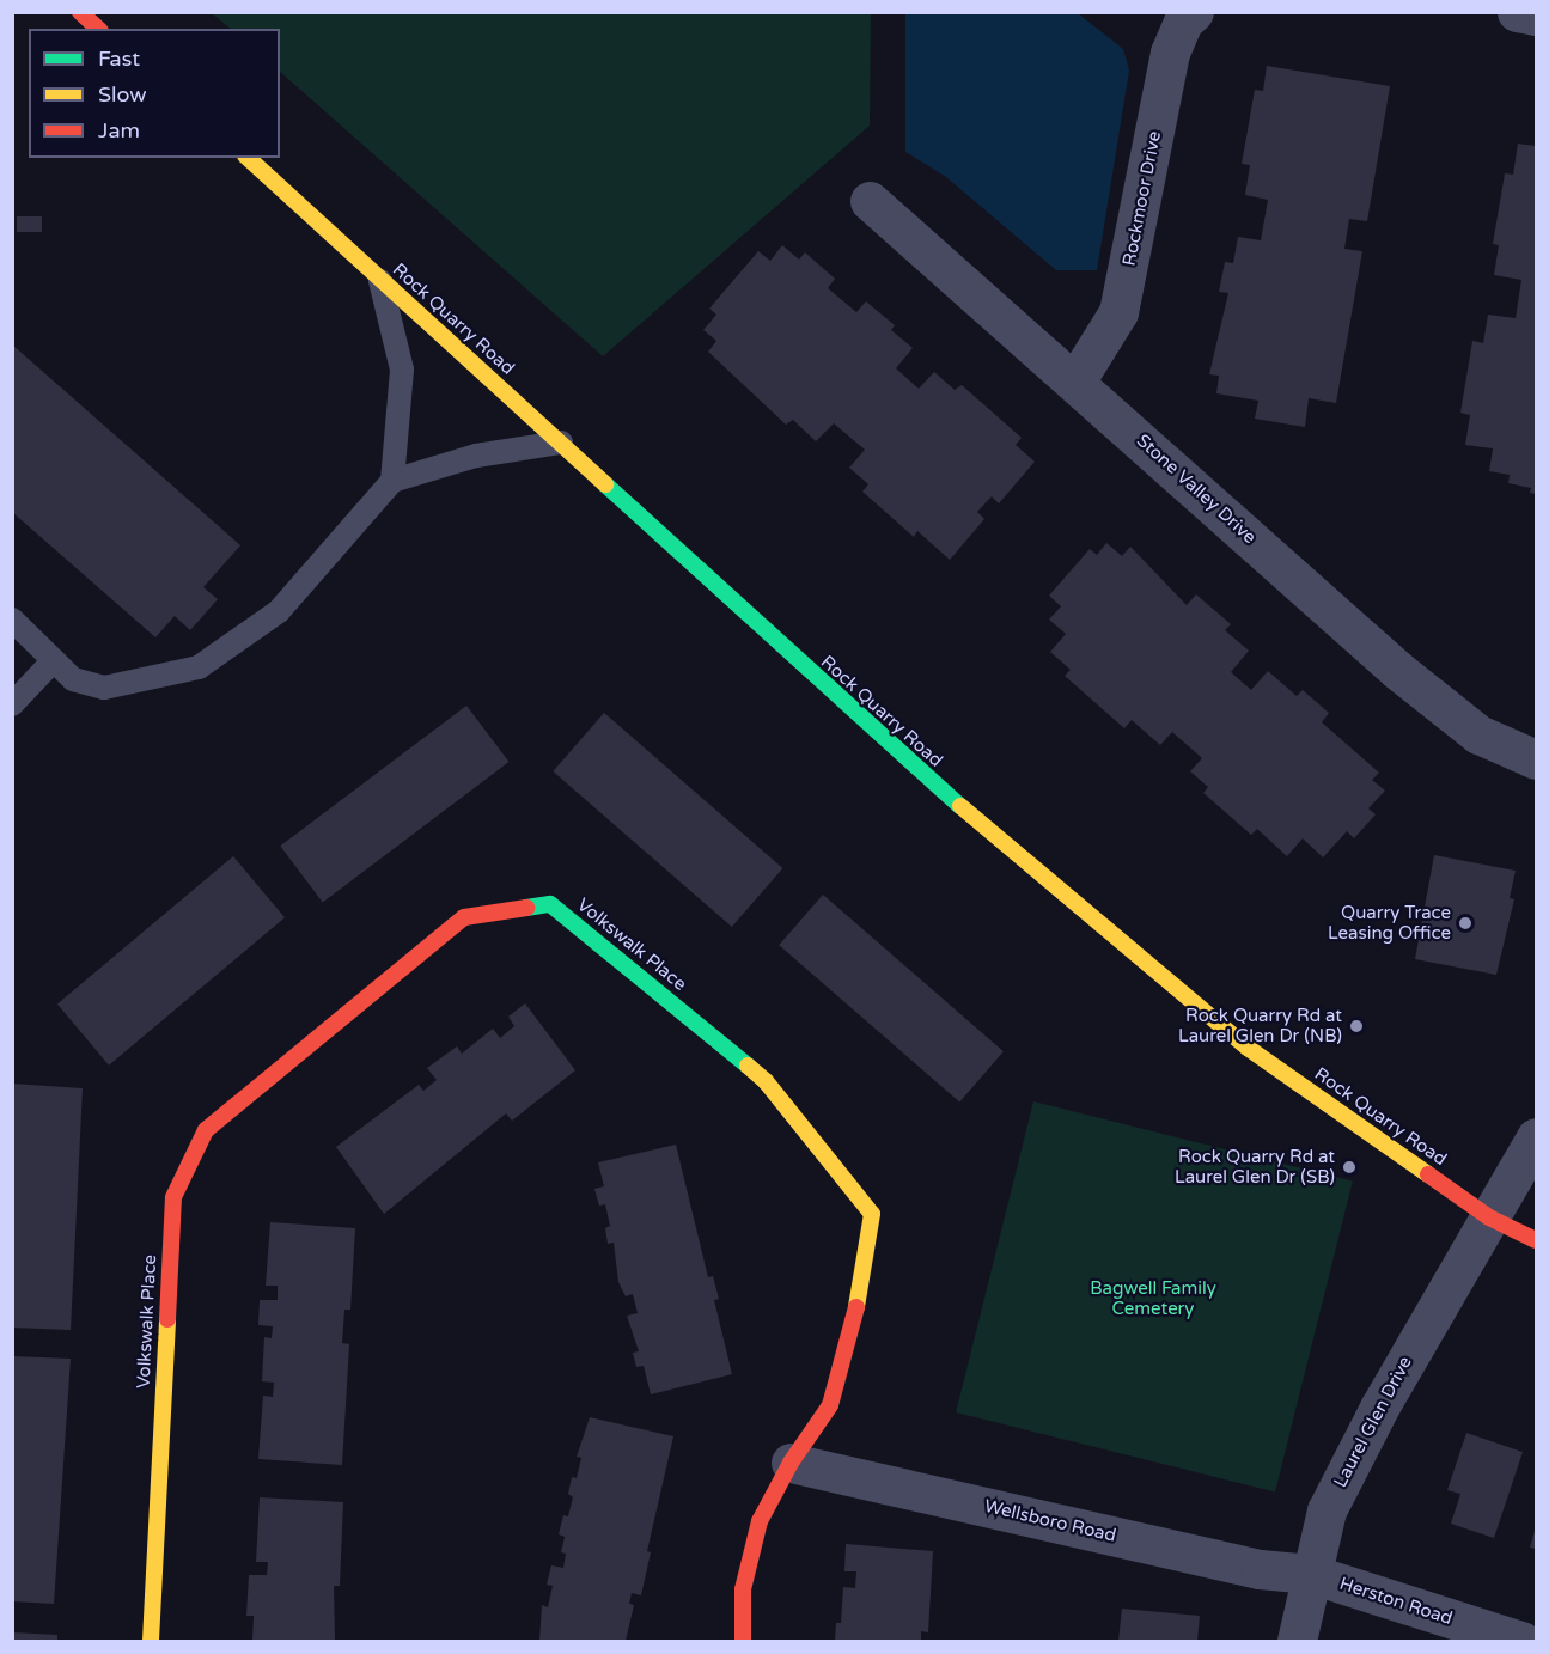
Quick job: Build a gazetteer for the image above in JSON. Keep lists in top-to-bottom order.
{
  "streets": {
    "street": [
      "Rockmoor Drive",
      "Rock Quarry Road",
      "Stone Valley Drive",
      "Volkswalk Place",
      "Laurel Glen Drive",
      "Wellsboro Road",
      "Herston Road"
    ]
  },
  "crossings": [
    ["Rockmoor Drive", "Stone Valley Drive"],
    ["Rock Quarry Road", "Laurel Glen Drive"],
    ["Volkswalk Place", "Wellsboro Road"],
    ["Laurel Glen Drive", "Wellsboro Road"],
    ["Laurel Glen Drive", "Herston Road"],
    ["Wellsboro Road", "Herston Road"]
  ],
  "parks": ["Bagwell Family Cemetery"],
  "places": ["Quarry Trace Leasing Office", "Rock Quarry Rd at Laurel Glen Dr (NB)", "Rock Quarry Rd at Laurel Glen Dr (SB)"],
  "legend": ["Fast", "Slow", "Jam"]
}
